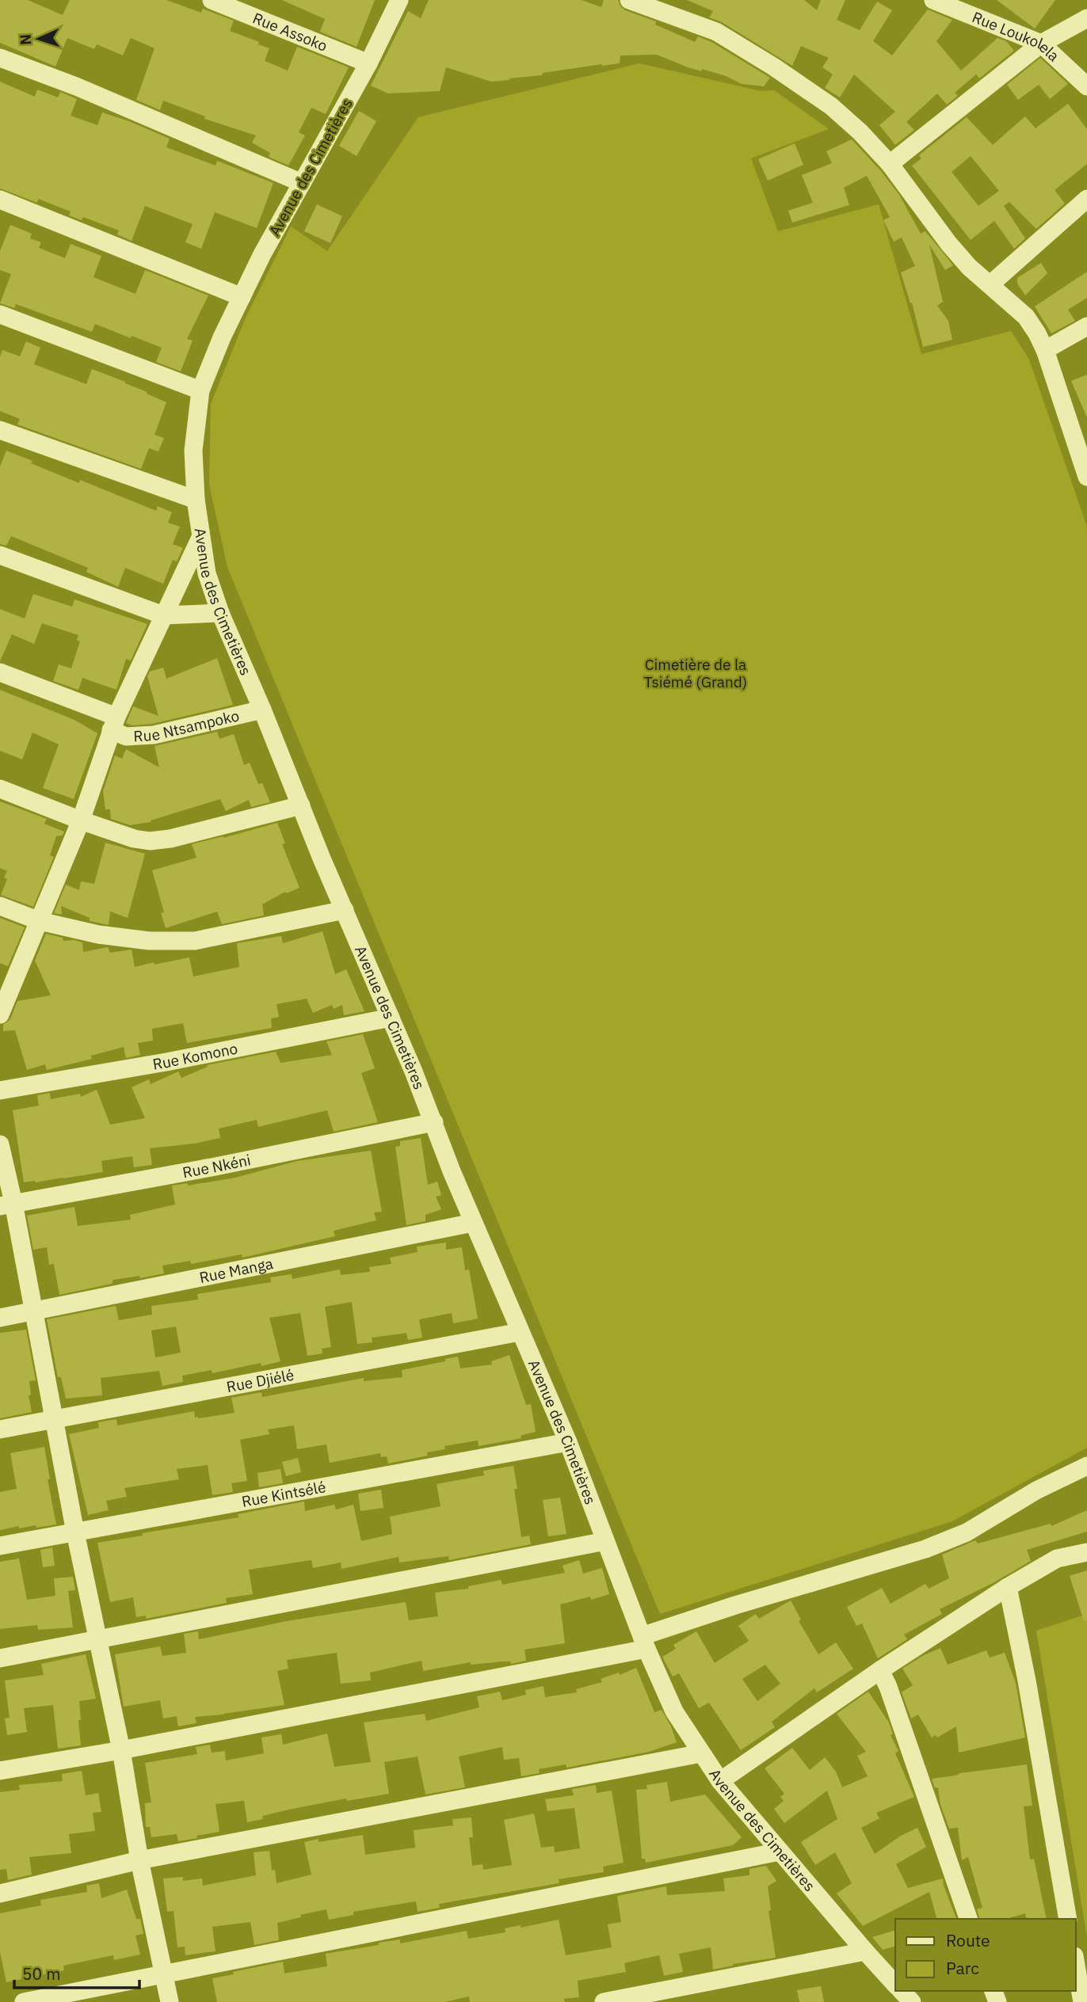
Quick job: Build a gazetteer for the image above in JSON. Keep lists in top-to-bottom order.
{
  "streets": {
    "street": [
      "Rue Assoko",
      "Rue Loukolela",
      "Avenue des Cimetières",
      "Rue Ntsampoko",
      "Rue Komono",
      "Rue Nkéni",
      "Rue Manga",
      "Rue Djiélé",
      "Rue Kintsélé"
    ]
  },
  "crossings": [
    ["Rue Assoko", "Avenue des Cimetières"],
    ["Avenue des Cimetières", "Rue Ntsampoko"],
    ["Avenue des Cimetières", "Rue Komono"],
    ["Avenue des Cimetières", "Rue Nkéni"],
    ["Avenue des Cimetières", "Rue Manga"],
    ["Avenue des Cimetières", "Rue Djiélé"],
    ["Avenue des Cimetières", "Rue Kintsélé"]
  ],
  "parks": ["Cimetière de la Tsiémé (Grand)"],
  "legend": ["Route", "Parc"],
  "scale_bar": "50 m",
  "north": "left"
}
